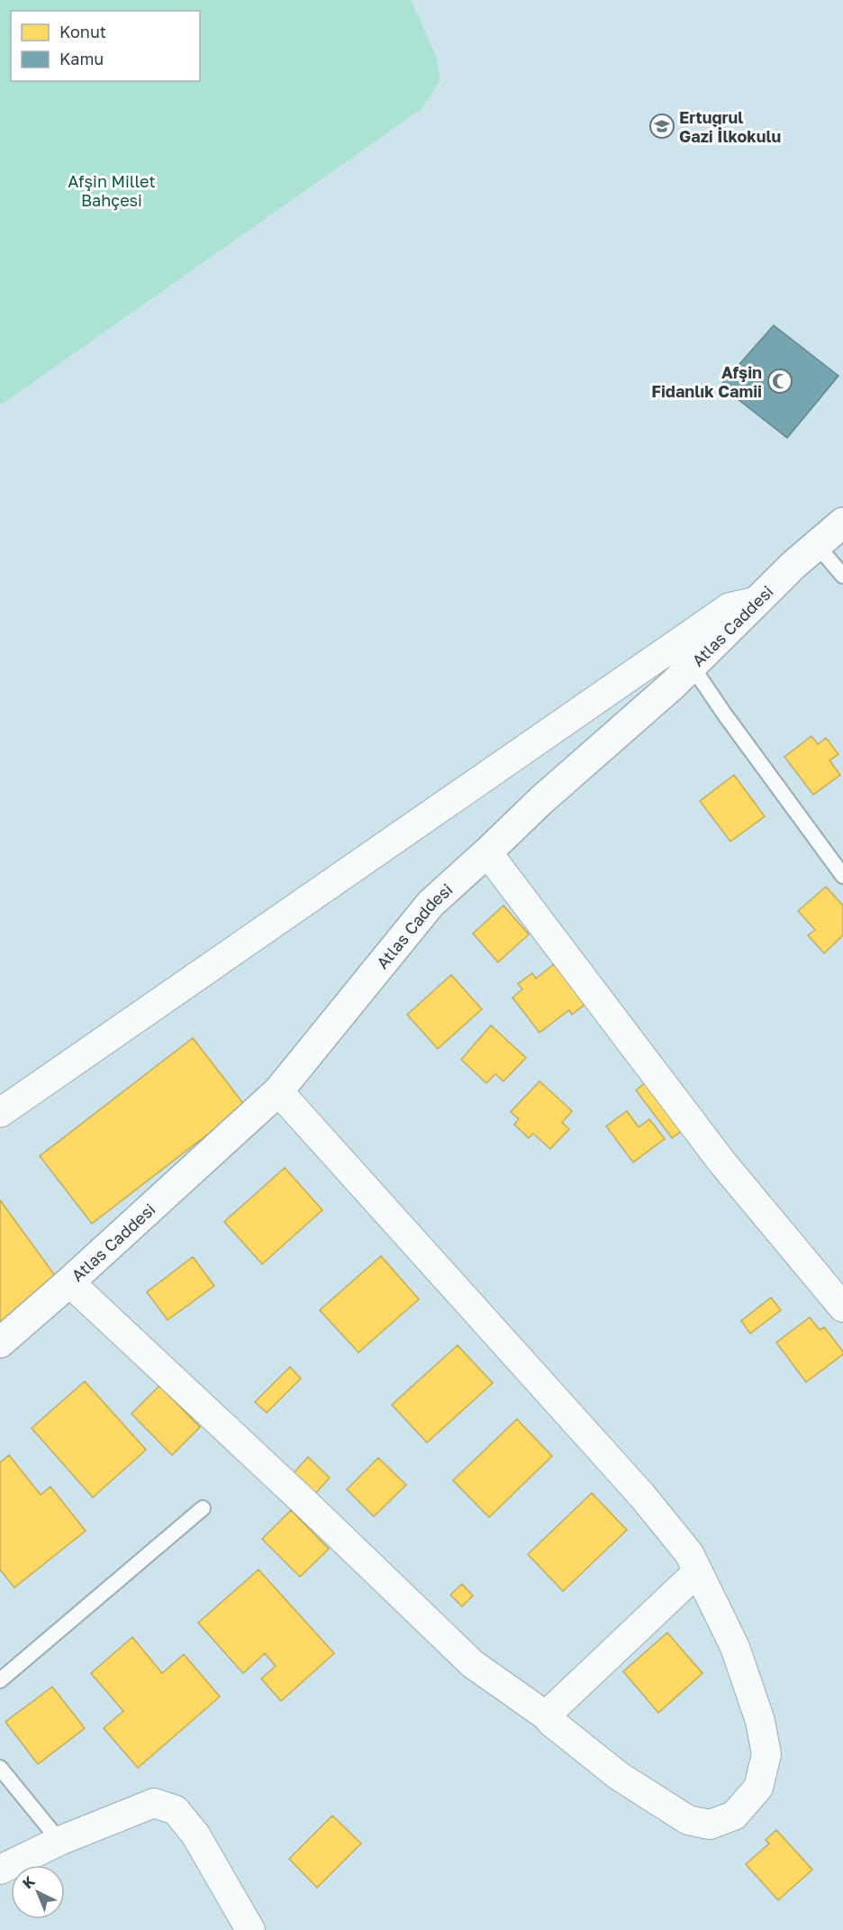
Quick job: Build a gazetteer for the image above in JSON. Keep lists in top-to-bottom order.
{
  "streets": {
    "street": ["Atlas Caddesi"]
  },
  "parks": ["Afşin Millet Bahçesi"],
  "places": {
    "school or university": ["Ertuğrul Gazi İlkokulu"],
    "mosque": ["Afşin Fidanlık Camii"]
  },
  "legend": ["Konut", "Kamu"],
  "north": "top left"
}
